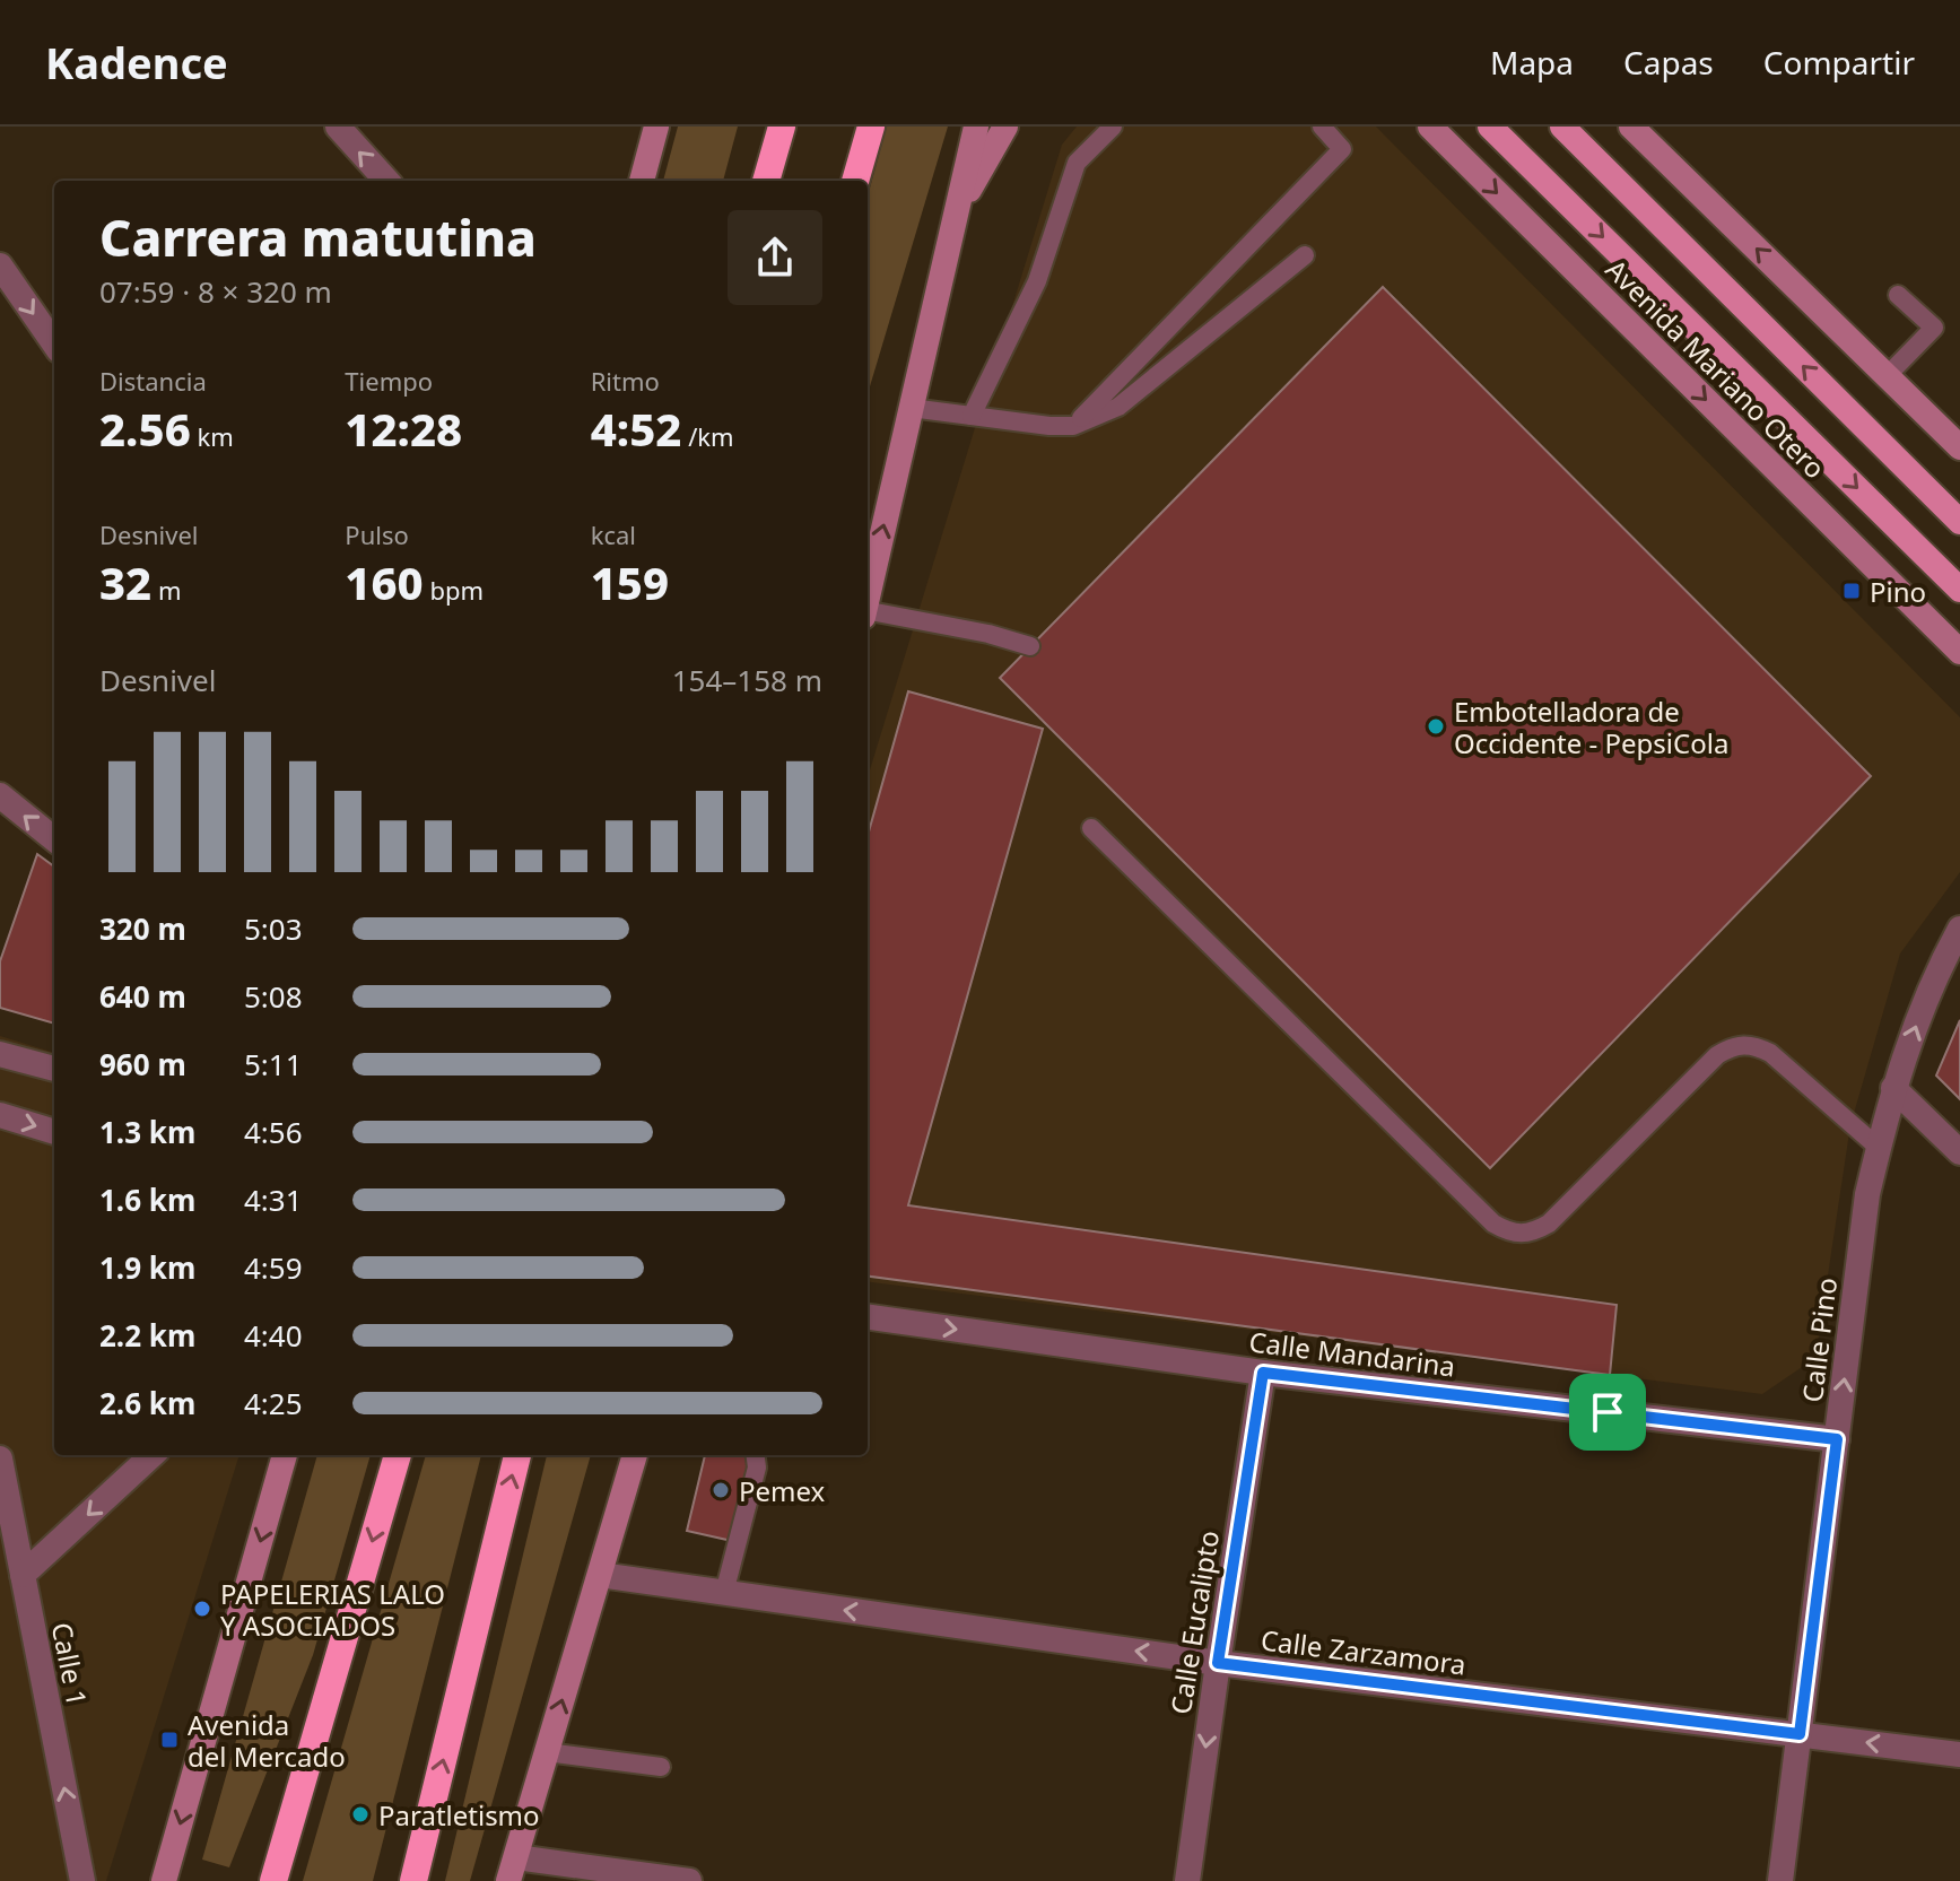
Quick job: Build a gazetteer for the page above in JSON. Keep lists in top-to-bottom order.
{
  "streets": {
    "main road": ["Avenida Mariano Otero"],
    "street": [
      "Calle Pino",
      "Calle Mandarina",
      "Calle Eucalipto",
      "Calle Zarzamora",
      "Calle 1"
    ]
  },
  "crossings": [
    ["Calle Pino", "Calle Mandarina"],
    ["Calle Pino", "Calle Zarzamora"],
    ["Calle Mandarina", "Calle Eucalipto"],
    ["Calle Eucalipto", "Calle Zarzamora"]
  ],
  "one_way": [
    "Calle Pino",
    "Calle Mandarina",
    "Calle Eucalipto",
    "Calle Zarzamora",
    "Calle 1"
  ],
  "places": {
    "transit": ["Pino", "Avenida del Mercado"],
    "other": [
      "Embotelladora de Occidente - PepsiCola",
      "Pemex",
      "PAPELERIAS LALO Y ASOCIADOS",
      "Paratletismo"
    ]
  },
  "page": {
    "header": "Kadence",
    "nav": ["Mapa", "Capas", "Compartir"],
    "heading": ["Carrera matutina", "07:59 · 8 × 320 m"],
    "stats": [
      ["Distancia", "2.56 km"],
      ["Tiempo", "12:28"],
      ["Ritmo", "4:52 /km"],
      ["Desnivel", "32 m"],
      ["Pulso", "160 bpm"],
      ["kcal", "159"]
    ],
    "chart": ["Desnivel", "154–158 m"],
    "list": [
      {
        "name": "320 m",
        "note": "5:03"
      },
      {
        "name": "640 m",
        "note": "5:08"
      },
      {
        "name": "960 m",
        "note": "5:11"
      },
      {
        "name": "1.3 km",
        "note": "4:56"
      },
      {
        "name": "1.6 km",
        "note": "4:31"
      },
      {
        "name": "1.9 km",
        "note": "4:59"
      },
      {
        "name": "2.2 km",
        "note": "4:40"
      },
      {
        "name": "2.6 km",
        "note": "4:25"
      }
    ]
  }
}
